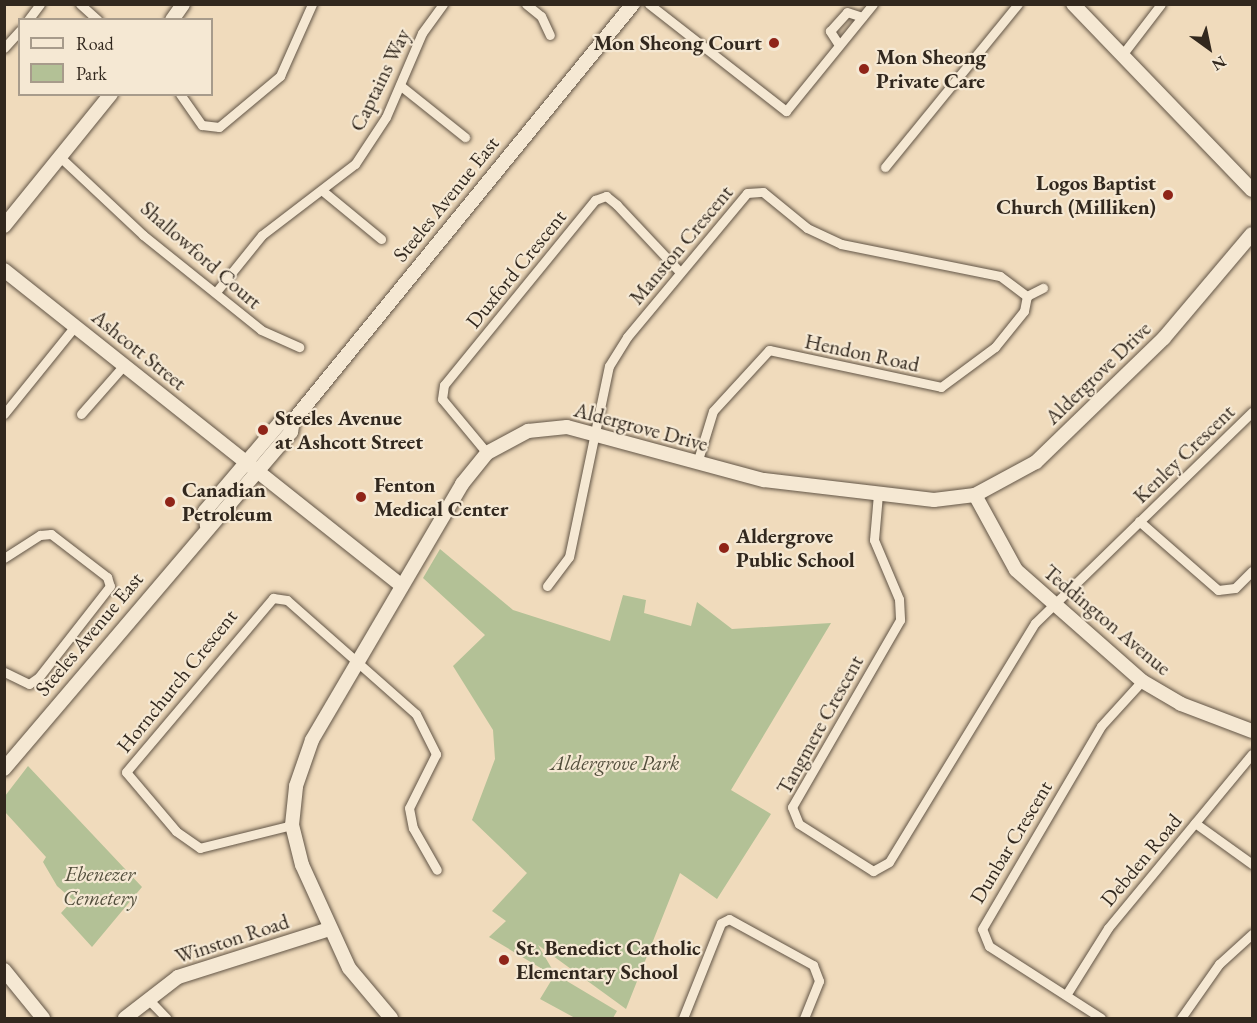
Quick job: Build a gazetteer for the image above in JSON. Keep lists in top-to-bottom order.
{
  "streets": {
    "street": [
      "Captains Way",
      "Steeles Avenue East",
      "Manston Crescent",
      "Shallowford Court",
      "Duxford Crescent",
      "Ashcott Street",
      "Hendon Road",
      "Aldergrove Drive",
      "Kenley Crescent",
      "Teddington Avenue",
      "Hornchurch Crescent",
      "Tangmere Crescent",
      "Dunbar Crescent",
      "Debden Road",
      "Winston Road"
    ]
  },
  "crossings": [
    ["Captains Way", "Shallowford Court"],
    ["Steeles Avenue East", "Ashcott Street"],
    ["Manston Crescent", "Duxford Crescent"],
    ["Manston Crescent", "Hendon Road"],
    ["Manston Crescent", "Aldergrove Drive"],
    ["Duxford Crescent", "Aldergrove Drive"],
    ["Hendon Road", "Aldergrove Drive"],
    ["Aldergrove Drive", "Teddington Avenue"],
    ["Aldergrove Drive", "Tangmere Crescent"],
    ["Kenley Crescent", "Teddington Avenue"],
    ["Kenley Crescent", "Tangmere Crescent"],
    ["Teddington Avenue", "Tangmere Crescent"],
    ["Teddington Avenue", "Dunbar Crescent"],
    ["Dunbar Crescent", "Debden Road"]
  ],
  "parks": ["Aldergrove Park", "Ebenezer Cemetery"],
  "places": [
    "Mon Sheong Court",
    "Mon Sheong Private Care",
    "Logos Baptist Church (Milliken)",
    "Steeles Avenue at Ashcott Street",
    "Fenton Medical Center",
    "Canadian Petroleum",
    "Aldergrove Public School",
    "St. Benedict Catholic Elementary School"
  ],
  "legend": ["Road", "Park"],
  "north": "bottom right"
}
